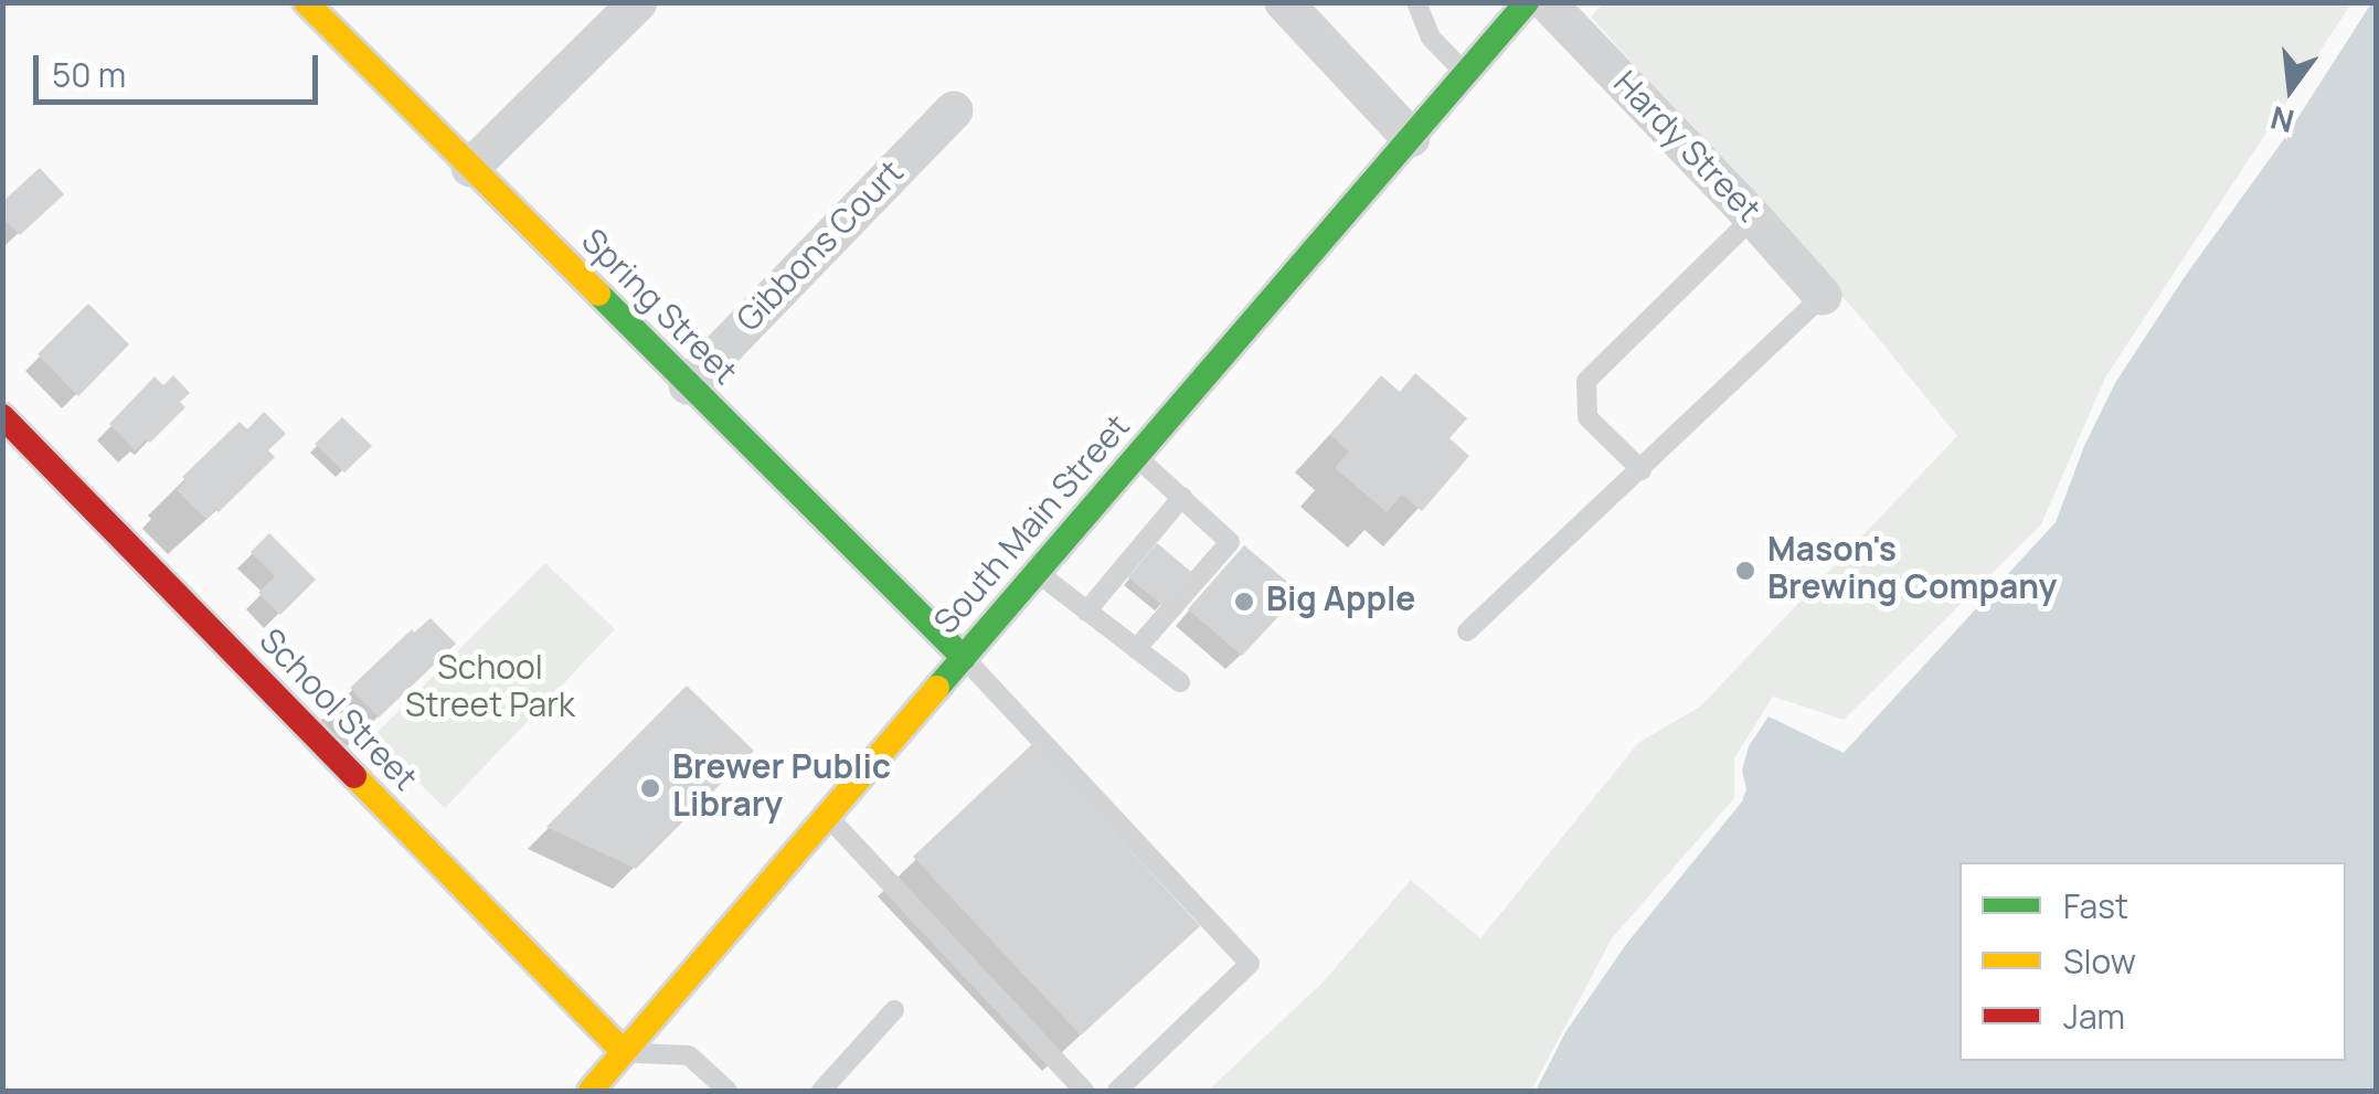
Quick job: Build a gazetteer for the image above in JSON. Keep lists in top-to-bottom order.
{
  "streets": {
    "street": [
      "Hardy Street",
      "Gibbons Court",
      "Spring Street",
      "South Main Street",
      "School Street"
    ]
  },
  "crossings": [
    ["Gibbons Court", "Spring Street"],
    ["Spring Street", "South Main Street"],
    ["South Main Street", "School Street"]
  ],
  "parks": ["School Street Park"],
  "places": ["Mason's Brewing Company", "Big Apple", "Brewer Public Library"],
  "legend": ["Fast", "Slow", "Jam"],
  "scale_bar": "50 m",
  "north": "bottom"
}
